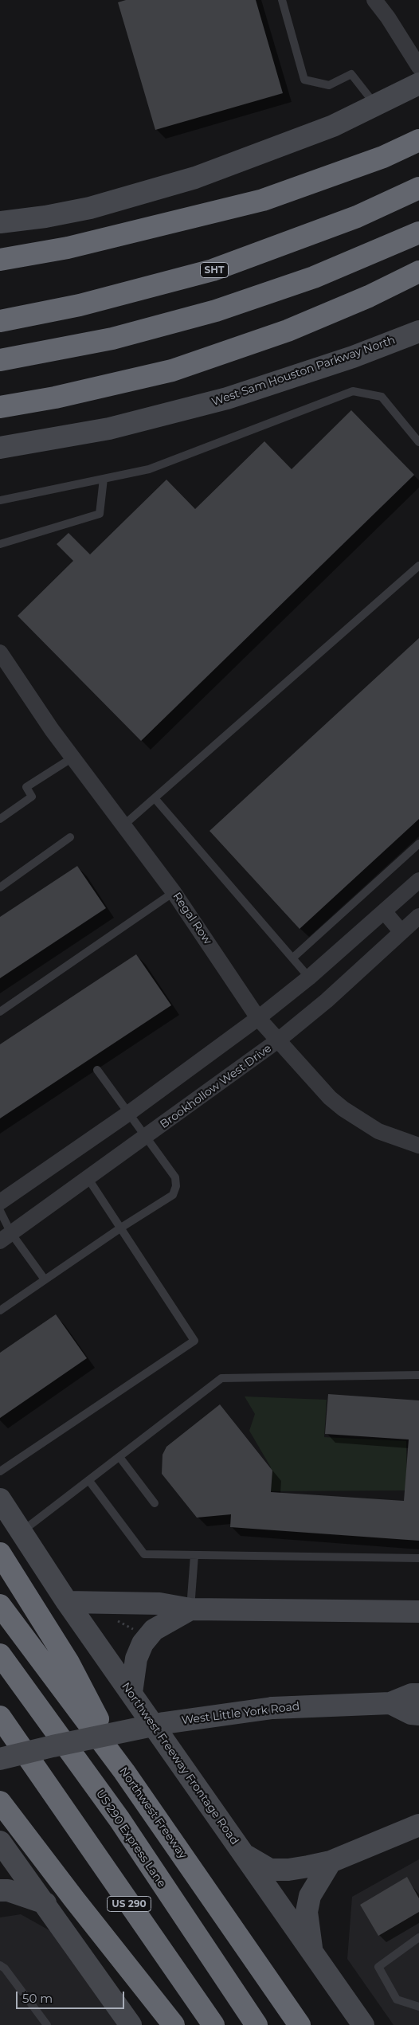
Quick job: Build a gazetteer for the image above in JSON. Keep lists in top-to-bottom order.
{
  "streets": {
    "highway": [
      "SHT",
      "Northwest Freeway",
      "US 290 Express Lane",
      "US 290"
    ],
    "main road": ["West Sam Houston Parkway North", "West Little York Road", "Northwest Freeway Frontage Road"],
    "street": ["Regal Row", "Brookhollow West Drive"]
  },
  "crossings": [
    ["Regal Row", "Brookhollow West Drive"]
  ],
  "scale_bar": "50 m"
}
